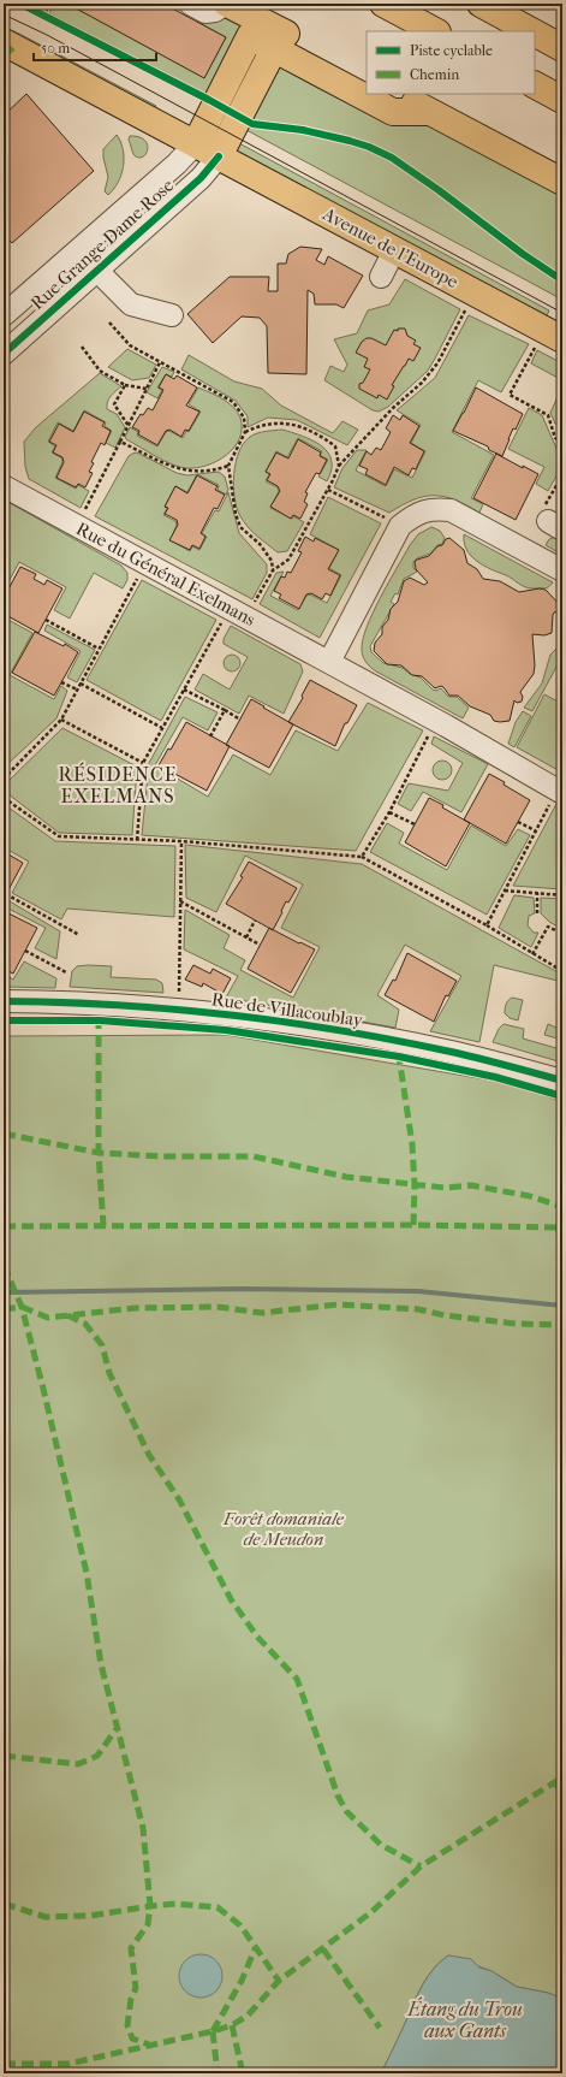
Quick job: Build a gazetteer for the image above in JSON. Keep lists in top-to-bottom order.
{
  "streets": {
    "main road": ["Avenue de l'Europe"],
    "street": ["Rue Grange Dame Rose", "Rue du Général Exelmans", "Rue de Villacoublay"]
  },
  "crossings": [
    ["Rue Grange Dame Rose", "Avenue de l'Europe"]
  ],
  "districts": ["RÉSIDENCE EXELMANS"],
  "water": ["Étang du Trou aux Gants"],
  "parks": ["Forêt domaniale de Meudon"],
  "legend": ["Piste cyclable", "Chemin"],
  "scale_bar": "50 m"
}
